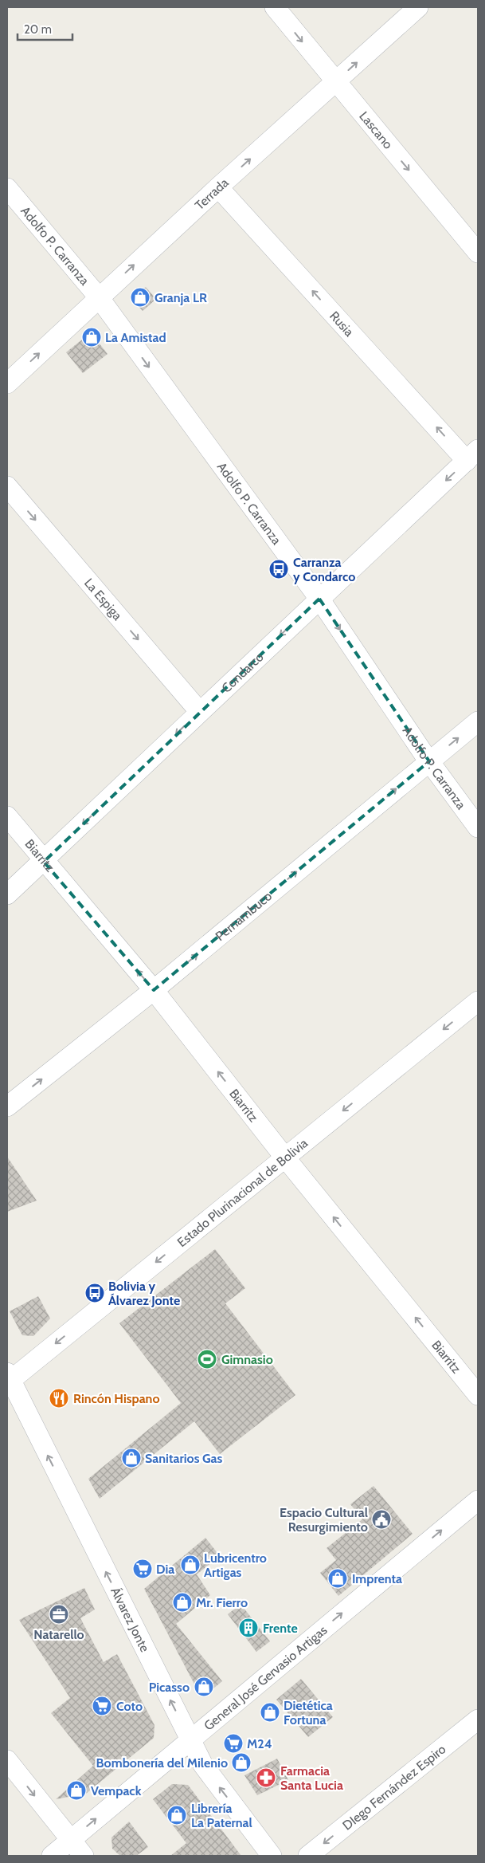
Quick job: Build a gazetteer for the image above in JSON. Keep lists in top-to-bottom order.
{
  "streets": {
    "street": [
      "Lascano",
      "Terrada",
      "Adolfo P. Carranza",
      "Rusia",
      "La Espiga",
      "Condarco",
      "Biarritz",
      "Pernambuco",
      "Estado Plurinacional de Bolivia",
      "Álvarez Jonte",
      "General José Gervasio Artigas",
      "DIego Fernández Espiro"
    ]
  },
  "crossings": [
    ["Lascano", "Terrada"],
    ["Terrada", "Adolfo P. Carranza"],
    ["Terrada", "Rusia"],
    ["Adolfo P. Carranza", "Condarco"],
    ["Adolfo P. Carranza", "Pernambuco"],
    ["Rusia", "Condarco"],
    ["La Espiga", "Condarco"],
    ["Condarco", "Biarritz"],
    ["Biarritz", "Pernambuco"],
    ["Biarritz", "Estado Plurinacional de Bolivia"],
    ["Estado Plurinacional de Bolivia", "Álvarez Jonte"],
    ["Álvarez Jonte", "General José Gervasio Artigas"]
  ],
  "one_way": [
    "Lascano",
    "Terrada",
    "Adolfo P. Carranza",
    "Rusia",
    "La Espiga",
    "Condarco",
    "Biarritz",
    "Pernambuco",
    "Estado Plurinacional de Bolivia",
    "Álvarez Jonte",
    "General José Gervasio Artigas",
    "DIego Fernández Espiro"
  ],
  "places": {
    "shop": [
      "Granja LR",
      "La Amistad",
      "Sanitarios Gas",
      "Lubricentro Artigas",
      "Imprenta",
      "Mr. Fierro",
      "Picasso",
      "Dietética Fortuna",
      "Bombonería del Milenio",
      "Vempack",
      "Librería La Paternal"
    ],
    "bus stop": ["Carranza y Condarco", "Bolivia y Álvarez Jonte"],
    "sports": ["Gimnasio"],
    "restaurant": ["Rincón Hispano"],
    "public building": ["Espacio Cultural Resurgimiento"],
    "supermarket": ["Dia", "Coto", "M24"],
    "office": ["Natarello"],
    "building": ["Frente"],
    "pharmacy": ["Farmacia Santa Lucia"]
  },
  "scale_bar": "20 m"
}
